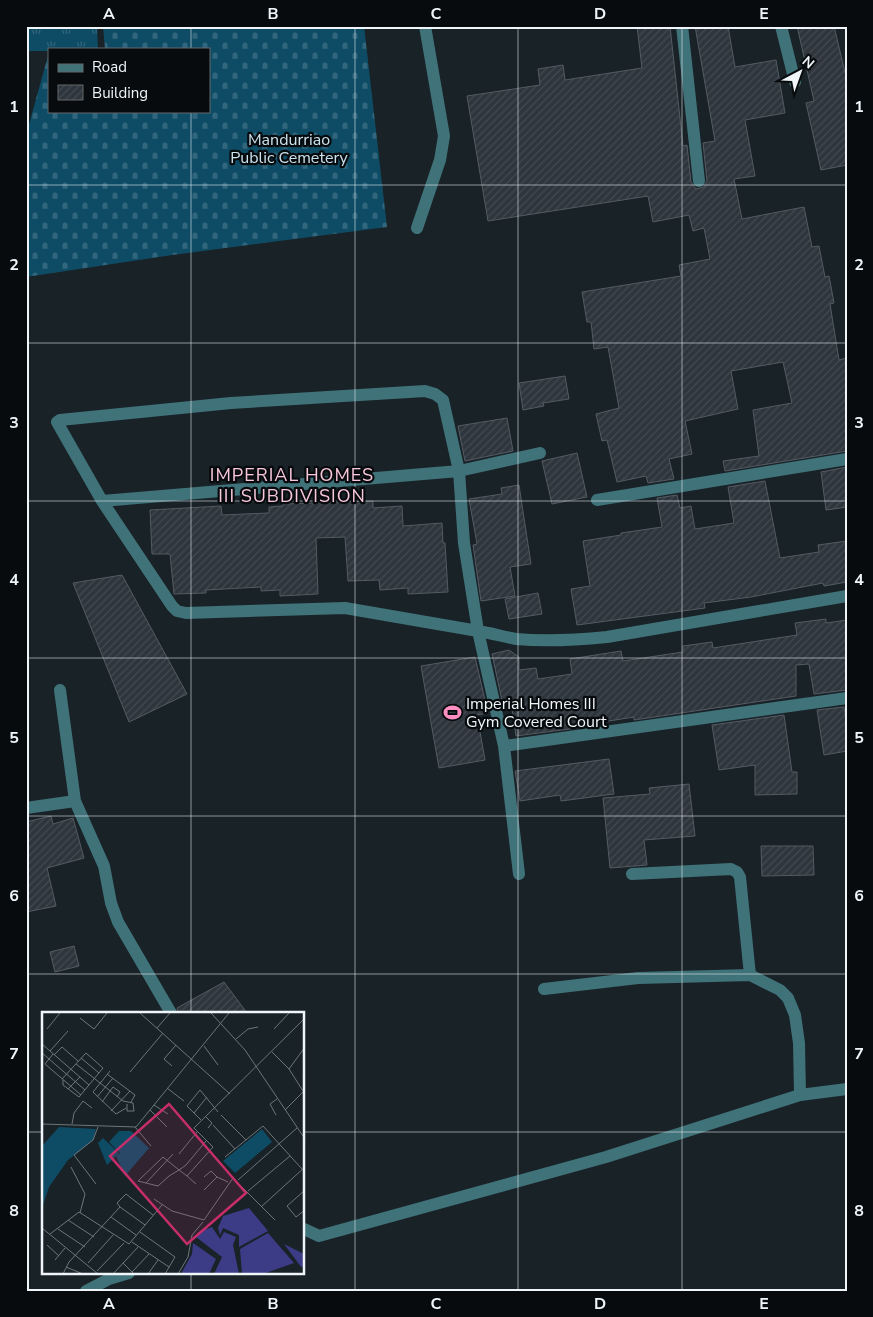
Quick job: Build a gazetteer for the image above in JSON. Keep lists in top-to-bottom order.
{
  "districts": ["IMPERIAL HOMES III SUBDIVISION"],
  "parks": ["Mandurriao Public Cemetery"],
  "places": {
    "sports": ["Imperial Homes III Gym Covered Court"]
  },
  "legend": ["Road", "Building"],
  "north": "top right",
  "grid": {
    "columns": [
      "A",
      "B",
      "C",
      "D",
      "E"
    ],
    "rows": [
      "1",
      "2",
      "3",
      "4",
      "5",
      "6",
      "7",
      "8"
    ]
  }
}
